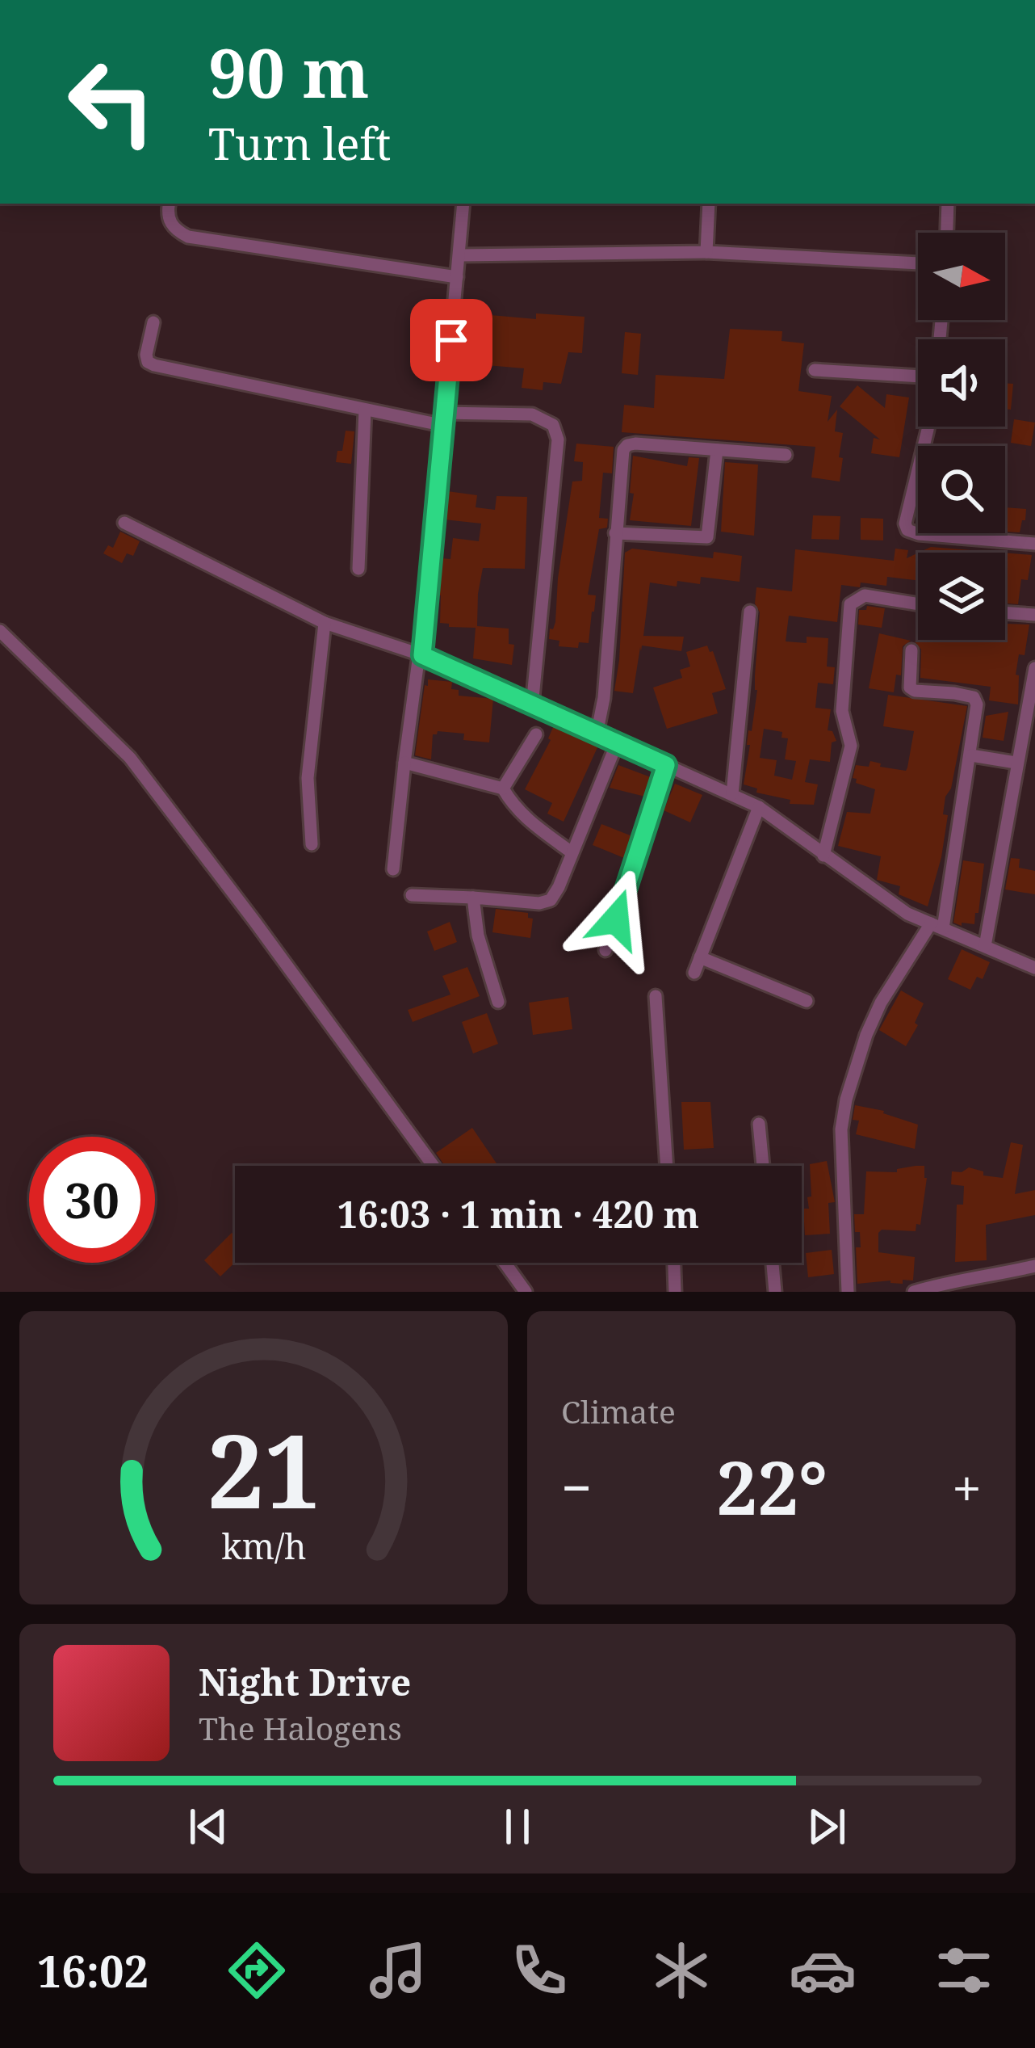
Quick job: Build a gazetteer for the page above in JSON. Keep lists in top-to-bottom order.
{
  "north": "right",
  "page": {
    "turn": ["90 m", "Turn left"],
    "limit": "30",
    "trip": "16:03 · 1 min · 420 m",
    "tile": "Climate",
    "heat": ["−", "22°", "+"],
    "song": ["Night Drive", "The Halogens"],
    "tabs": "16:02",
    "gauge": ["21", "km/h"]
  }
}
